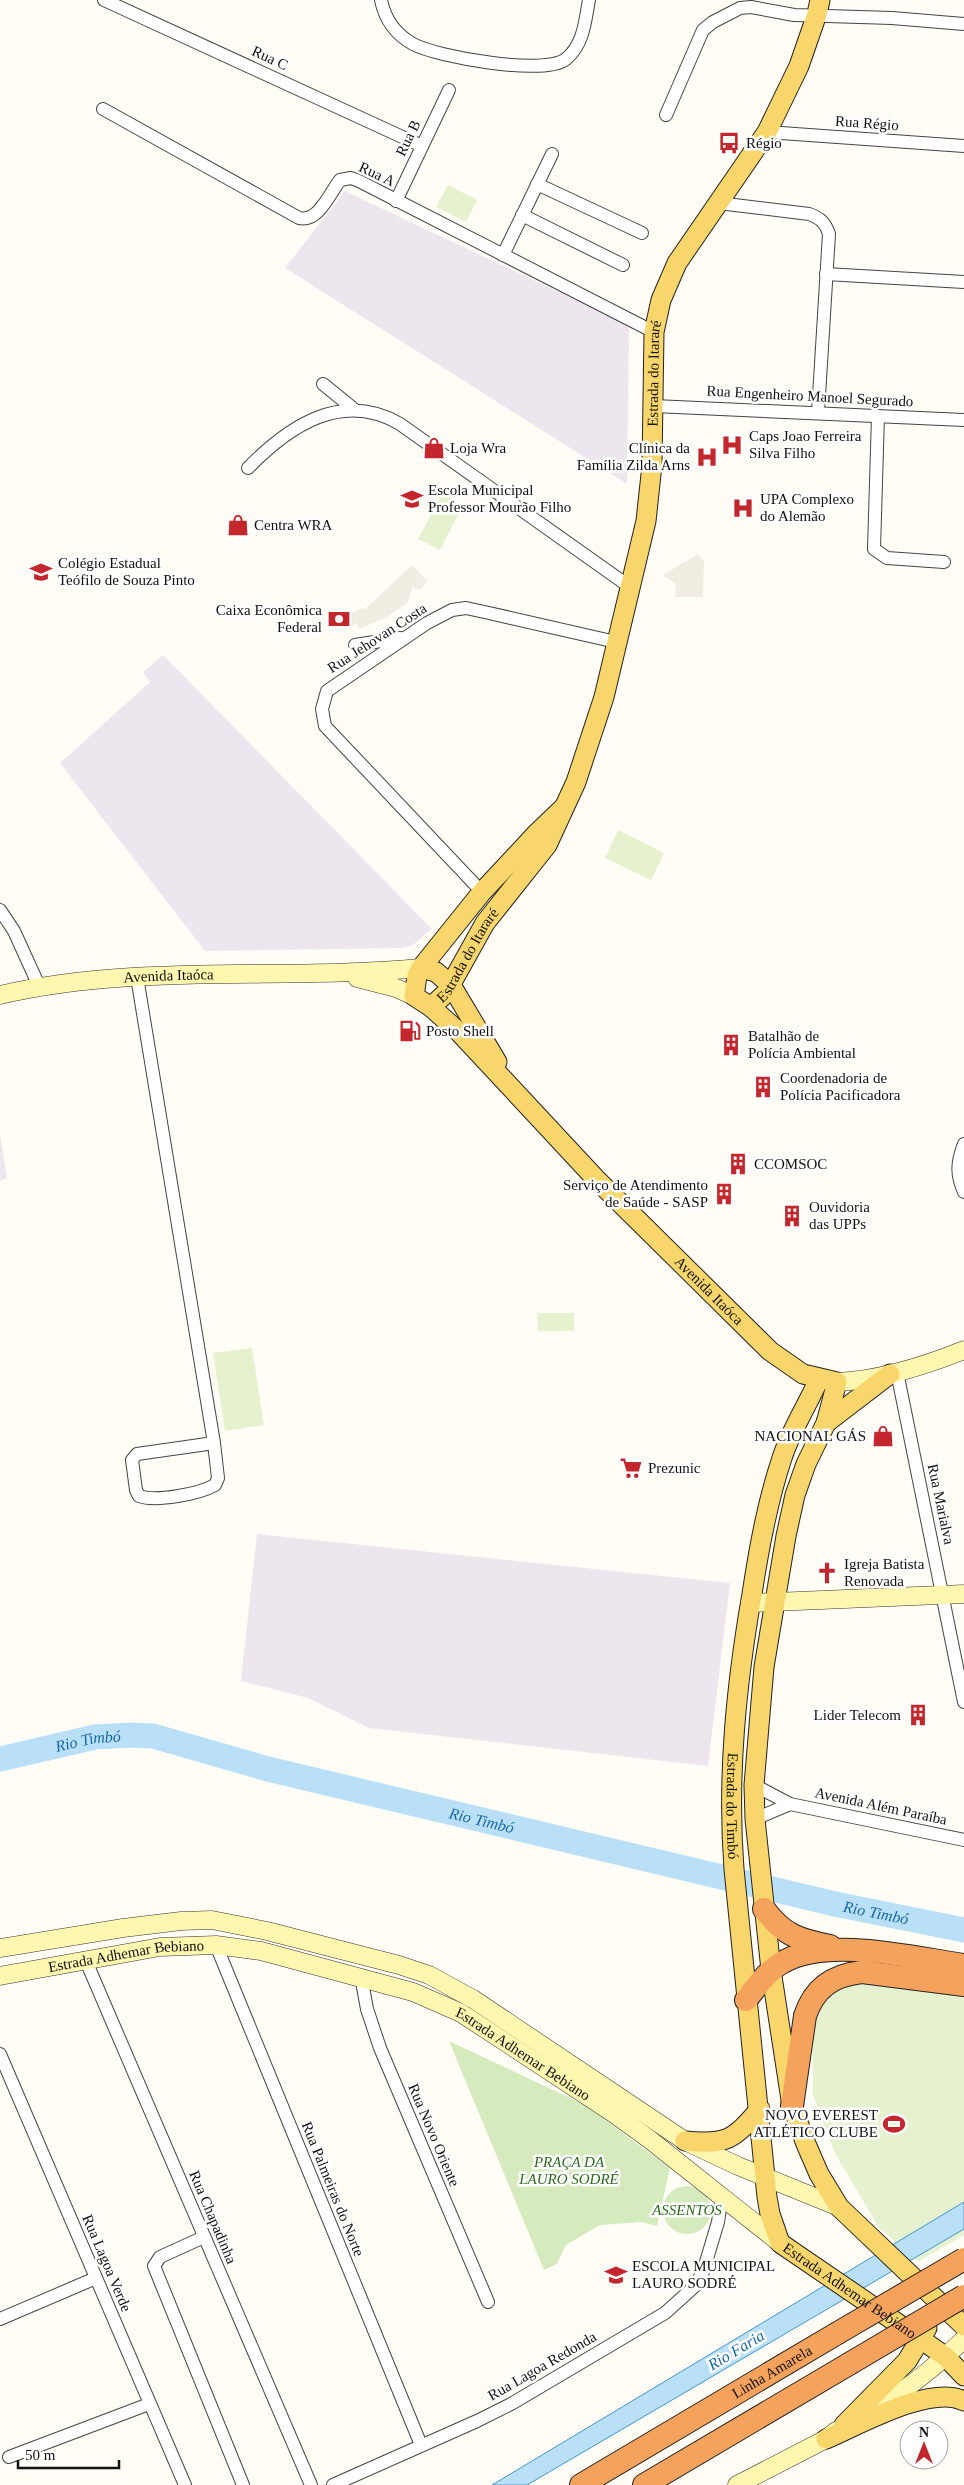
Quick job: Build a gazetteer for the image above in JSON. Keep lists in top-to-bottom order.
{
  "streets": {
    "highway": ["Linha Amarela"],
    "main road": [
      "Estrada do Itararé",
      "Avenida Itaóca",
      "Estrada do Timbó",
      "Estrada Adhemar Bebiano"
    ],
    "street": [
      "Rua C",
      "Rua Régio",
      "Rua B",
      "Rua A",
      "Rua Engenheiro Manoel Segurado",
      "Rua Jehovan Costa",
      "Rua Marialva",
      "Avenida Além Paraíba",
      "Rua Novo Oriente",
      "Rua Palmeiras do Norte",
      "Rua Chapadinha",
      "Rua Lagoa Verde",
      "Rua Lagoa Redonda"
    ]
  },
  "crossings": [
    ["Rua C", "Rua B"],
    ["Rua Régio", "Estrada do Itararé"],
    ["Rua B", "Rua A"],
    ["Rua A", "Estrada do Itararé"],
    ["Estrada do Itararé", "Rua Engenheiro Manoel Segurado"],
    ["Estrada do Itararé", "Rua Jehovan Costa"],
    ["Estrada do Itararé", "Avenida Itaóca"],
    ["Avenida Itaóca", "Estrada do Timbó"],
    ["Estrada do Timbó", "Avenida Além Paraíba"],
    ["Estrada do Timbó", "Estrada Adhemar Bebiano"],
    ["Estrada Adhemar Bebiano", "Rua Novo Oriente"],
    ["Estrada Adhemar Bebiano", "Rua Palmeiras do Norte"],
    ["Estrada Adhemar Bebiano", "Rua Chapadinha"],
    ["Estrada Adhemar Bebiano", "Rua Lagoa Redonda"],
    ["Rua Palmeiras do Norte", "Rua Lagoa Redonda"]
  ],
  "water": ["Rio Timbó", "Rio Faria"],
  "parks": ["PRAÇA DA LAURO SODRÉ", "ASSENTOS"],
  "places": {
    "bus stop": ["Régio"],
    "hospital": ["Caps Joao Ferreira Silva Filho", "Clínica da Família Zilda Arns", "UPA Complexo do Alemão"],
    "shop": ["Loja Wra", "Centra WRA", "NACIONAL GÁS"],
    "school or university": ["Escola Municipal Professor Mourão Filho", "Colégio Estadual Teófilo de Souza Pinto", "ESCOLA MUNICIPAL LAURO SODRÉ"],
    "bank": ["Caixa Econômica Federal"],
    "fuel station": ["Posto Shell"],
    "building": [
      "Batalhão de Polícia Ambiental",
      "Coordenadoria de Polícia Pacificadora",
      "CCOMSOC",
      "Serviço de Atendimento de Saúde - SASP",
      "Ouvidoria das UPPs",
      "Lider Telecom"
    ],
    "supermarket": ["Prezunic"],
    "church": ["Igreja Batista Renovada"],
    "sports": ["NOVO EVEREST ATLÉTICO CLUBE"]
  },
  "scale_bar": "50 m",
  "north": "top"
}
